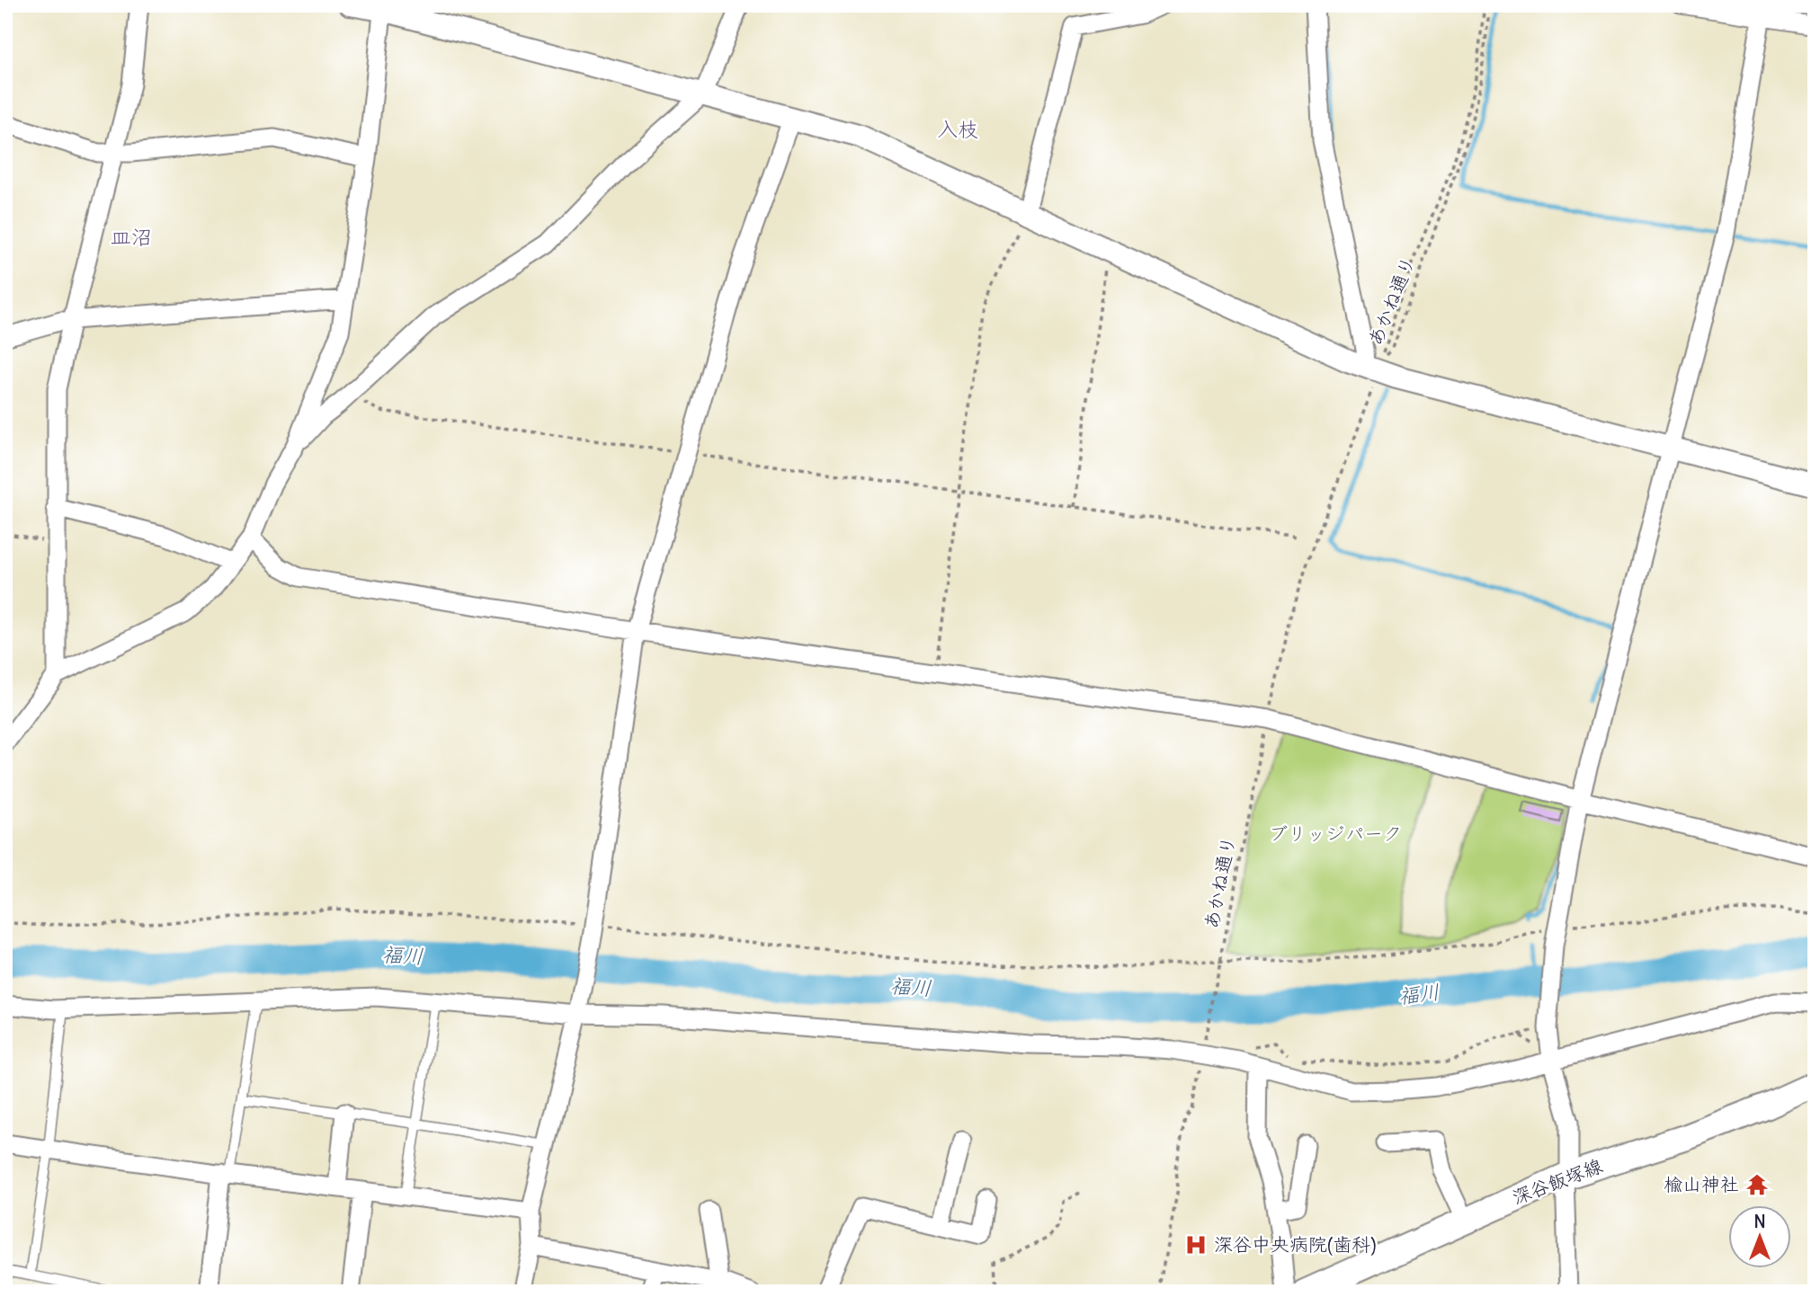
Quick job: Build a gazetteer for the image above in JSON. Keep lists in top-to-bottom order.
{
  "streets": {
    "main road": ["深谷飯塚線"],
    "path": ["あかね通り"]
  },
  "districts": ["入枝", "皿沼"],
  "water": ["福川"],
  "parks": ["ブリッジパーク"],
  "places": {
    "temple": ["楡山神社"],
    "hospital": ["深谷中央病院(歯科)"]
  },
  "north": "top"
}
